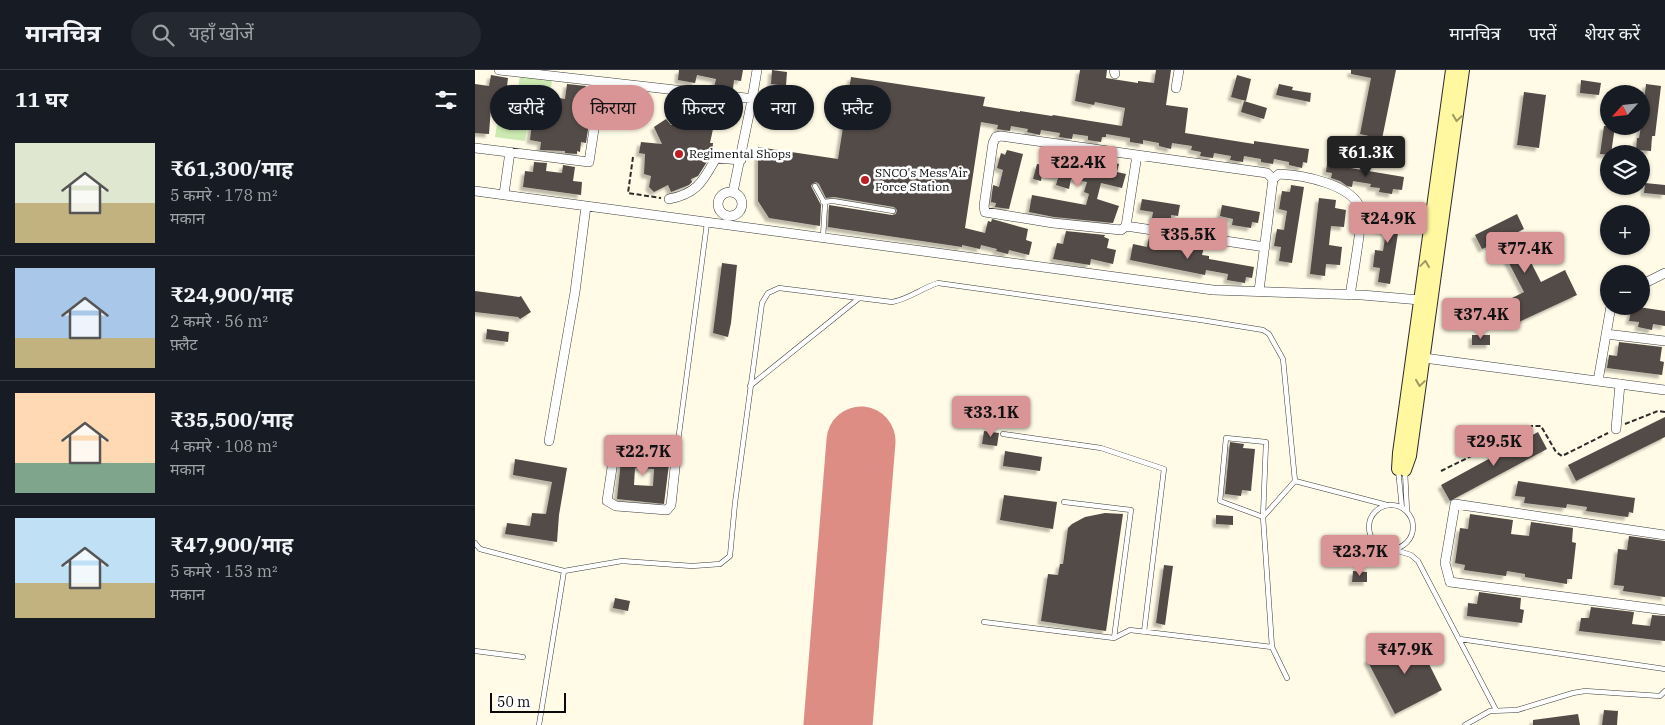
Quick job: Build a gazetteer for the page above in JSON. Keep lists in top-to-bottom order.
{
  "places": ["Regimental Shops", "SNCO's Mess Air Force Station"],
  "scale_bar": "50 m",
  "north": "bottom left",
  "page": {
    "header": "मानचित्र",
    "search": "यहाँ खोजें",
    "nav": ["मानचित्र", "परतें", "शेयर करें"],
    "heading": "11 घर",
    "map_buttons": ["+", "−"],
    "chip": [
      "खरीदें",
      "किराया",
      "फ़िल्टर",
      "नया",
      "फ़्लैट"
    ],
    "list": [
      {
        "name": "₹61,300/माह",
        "note": "5 कमरे · 178 m² · मकान"
      },
      {
        "name": "₹24,900/माह",
        "note": "2 कमरे · 56 m² · फ़्लैट"
      },
      {
        "name": "₹35,500/माह",
        "note": "4 कमरे · 108 m² · मकान"
      },
      {
        "name": "₹47,900/माह",
        "note": "5 कमरे · 153 m² · मकान"
      }
    ],
    "price": [
      "₹61.3K",
      "₹22.4K",
      "₹24.9K",
      "₹35.5K",
      "₹77.4K",
      "₹37.4K",
      "₹33.1K",
      "₹29.5K",
      "₹22.7K",
      "₹23.7K",
      "₹47.9K"
    ],
    "scale": "50 m"
  }
}
